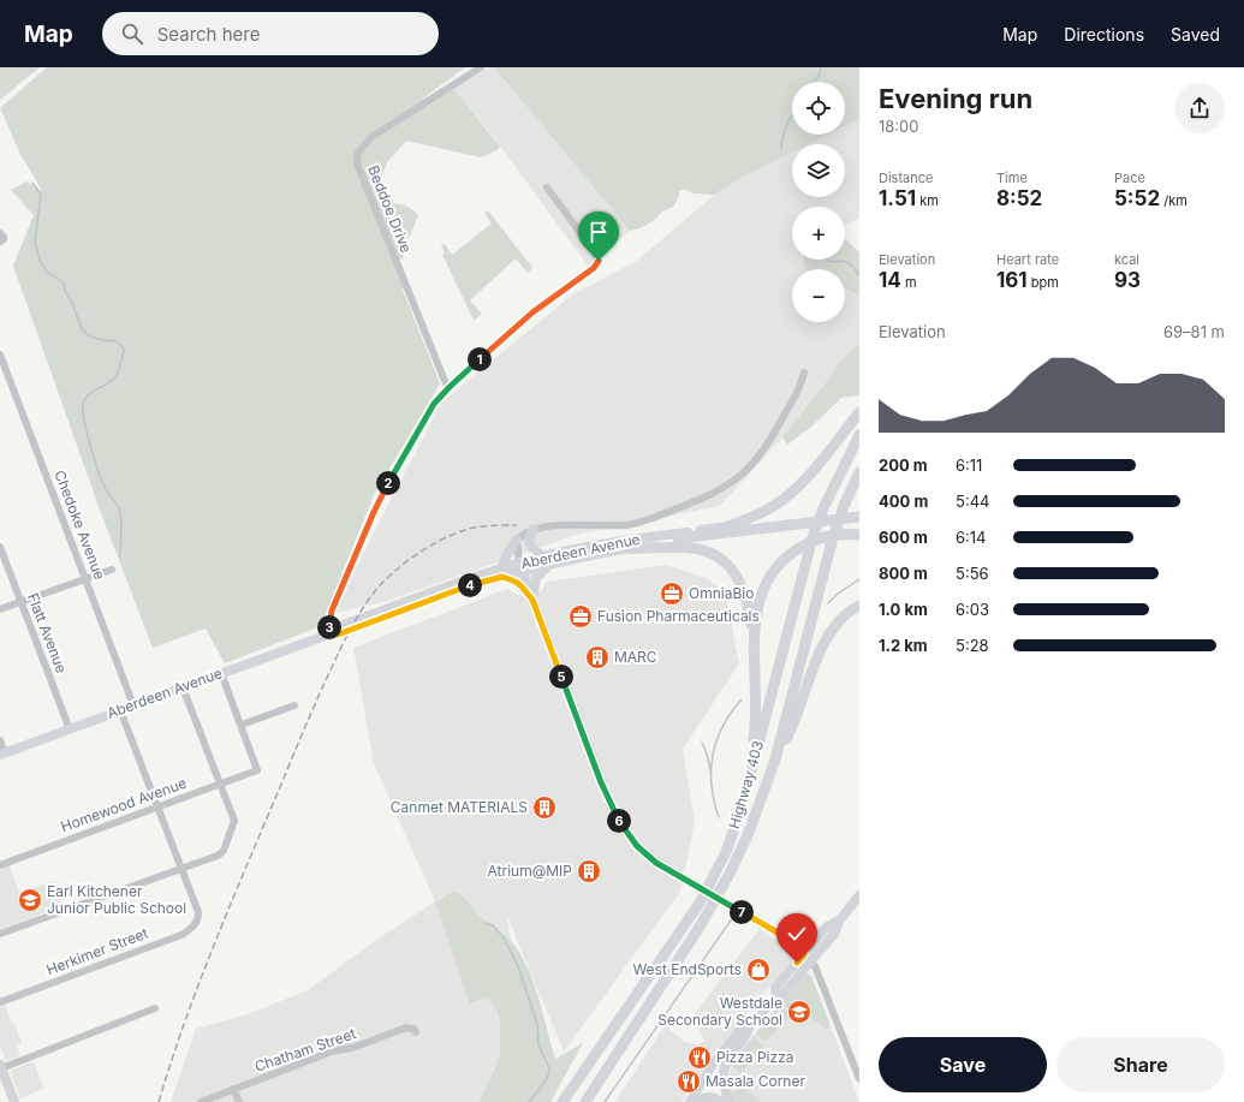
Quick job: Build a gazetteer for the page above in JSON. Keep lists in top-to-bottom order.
{
  "streets": {
    "highway": ["Highway 403"],
    "main road": ["Aberdeen Avenue"],
    "street": [
      "Beddoe Drive",
      "Chedoke Avenue",
      "Flatt Avenue",
      "Homewood Avenue",
      "Herkimer Street",
      "Chatham Street"
    ]
  },
  "crossings": [
    ["Chedoke Avenue", "Aberdeen Avenue"],
    ["Aberdeen Avenue", "Flatt Avenue"]
  ],
  "places": {
    "office": ["OmniaBio", "Fusion Pharmaceuticals"],
    "building": ["MARC", "Canmet MATERIALS", "Atrium@MIP"],
    "school or university": ["Earl Kitchener Junior Public School", "Westdale Secondary School"],
    "shop": ["West EndSports"],
    "restaurant": ["Pizza Pizza", "Masala Corner"]
  },
  "page": {
    "header": "Map",
    "search": "Search here",
    "nav": ["Map", "Directions", "Saved"],
    "heading": ["Evening run", "18:00"],
    "map_buttons": ["+", "−"],
    "stats": [
      ["Distance", "1.51 km"],
      ["Time", "8:52"],
      ["Pace", "5:52 /km"],
      ["Elevation", "14 m"],
      ["Heart rate", "161 bpm"],
      ["kcal", "93"]
    ],
    "chart": ["Elevation", "69–81 m"],
    "pins": [
      "1",
      "2",
      "4",
      "3",
      "5",
      "6",
      "7"
    ],
    "list": [
      {
        "name": "200 m",
        "note": "6:11"
      },
      {
        "name": "400 m",
        "note": "5:44"
      },
      {
        "name": "600 m",
        "note": "6:14"
      },
      {
        "name": "800 m",
        "note": "5:56"
      },
      {
        "name": "1.0 km",
        "note": "6:03"
      },
      {
        "name": "1.2 km",
        "note": "5:28"
      }
    ],
    "buttons": ["Save", "Share"]
  }
}
